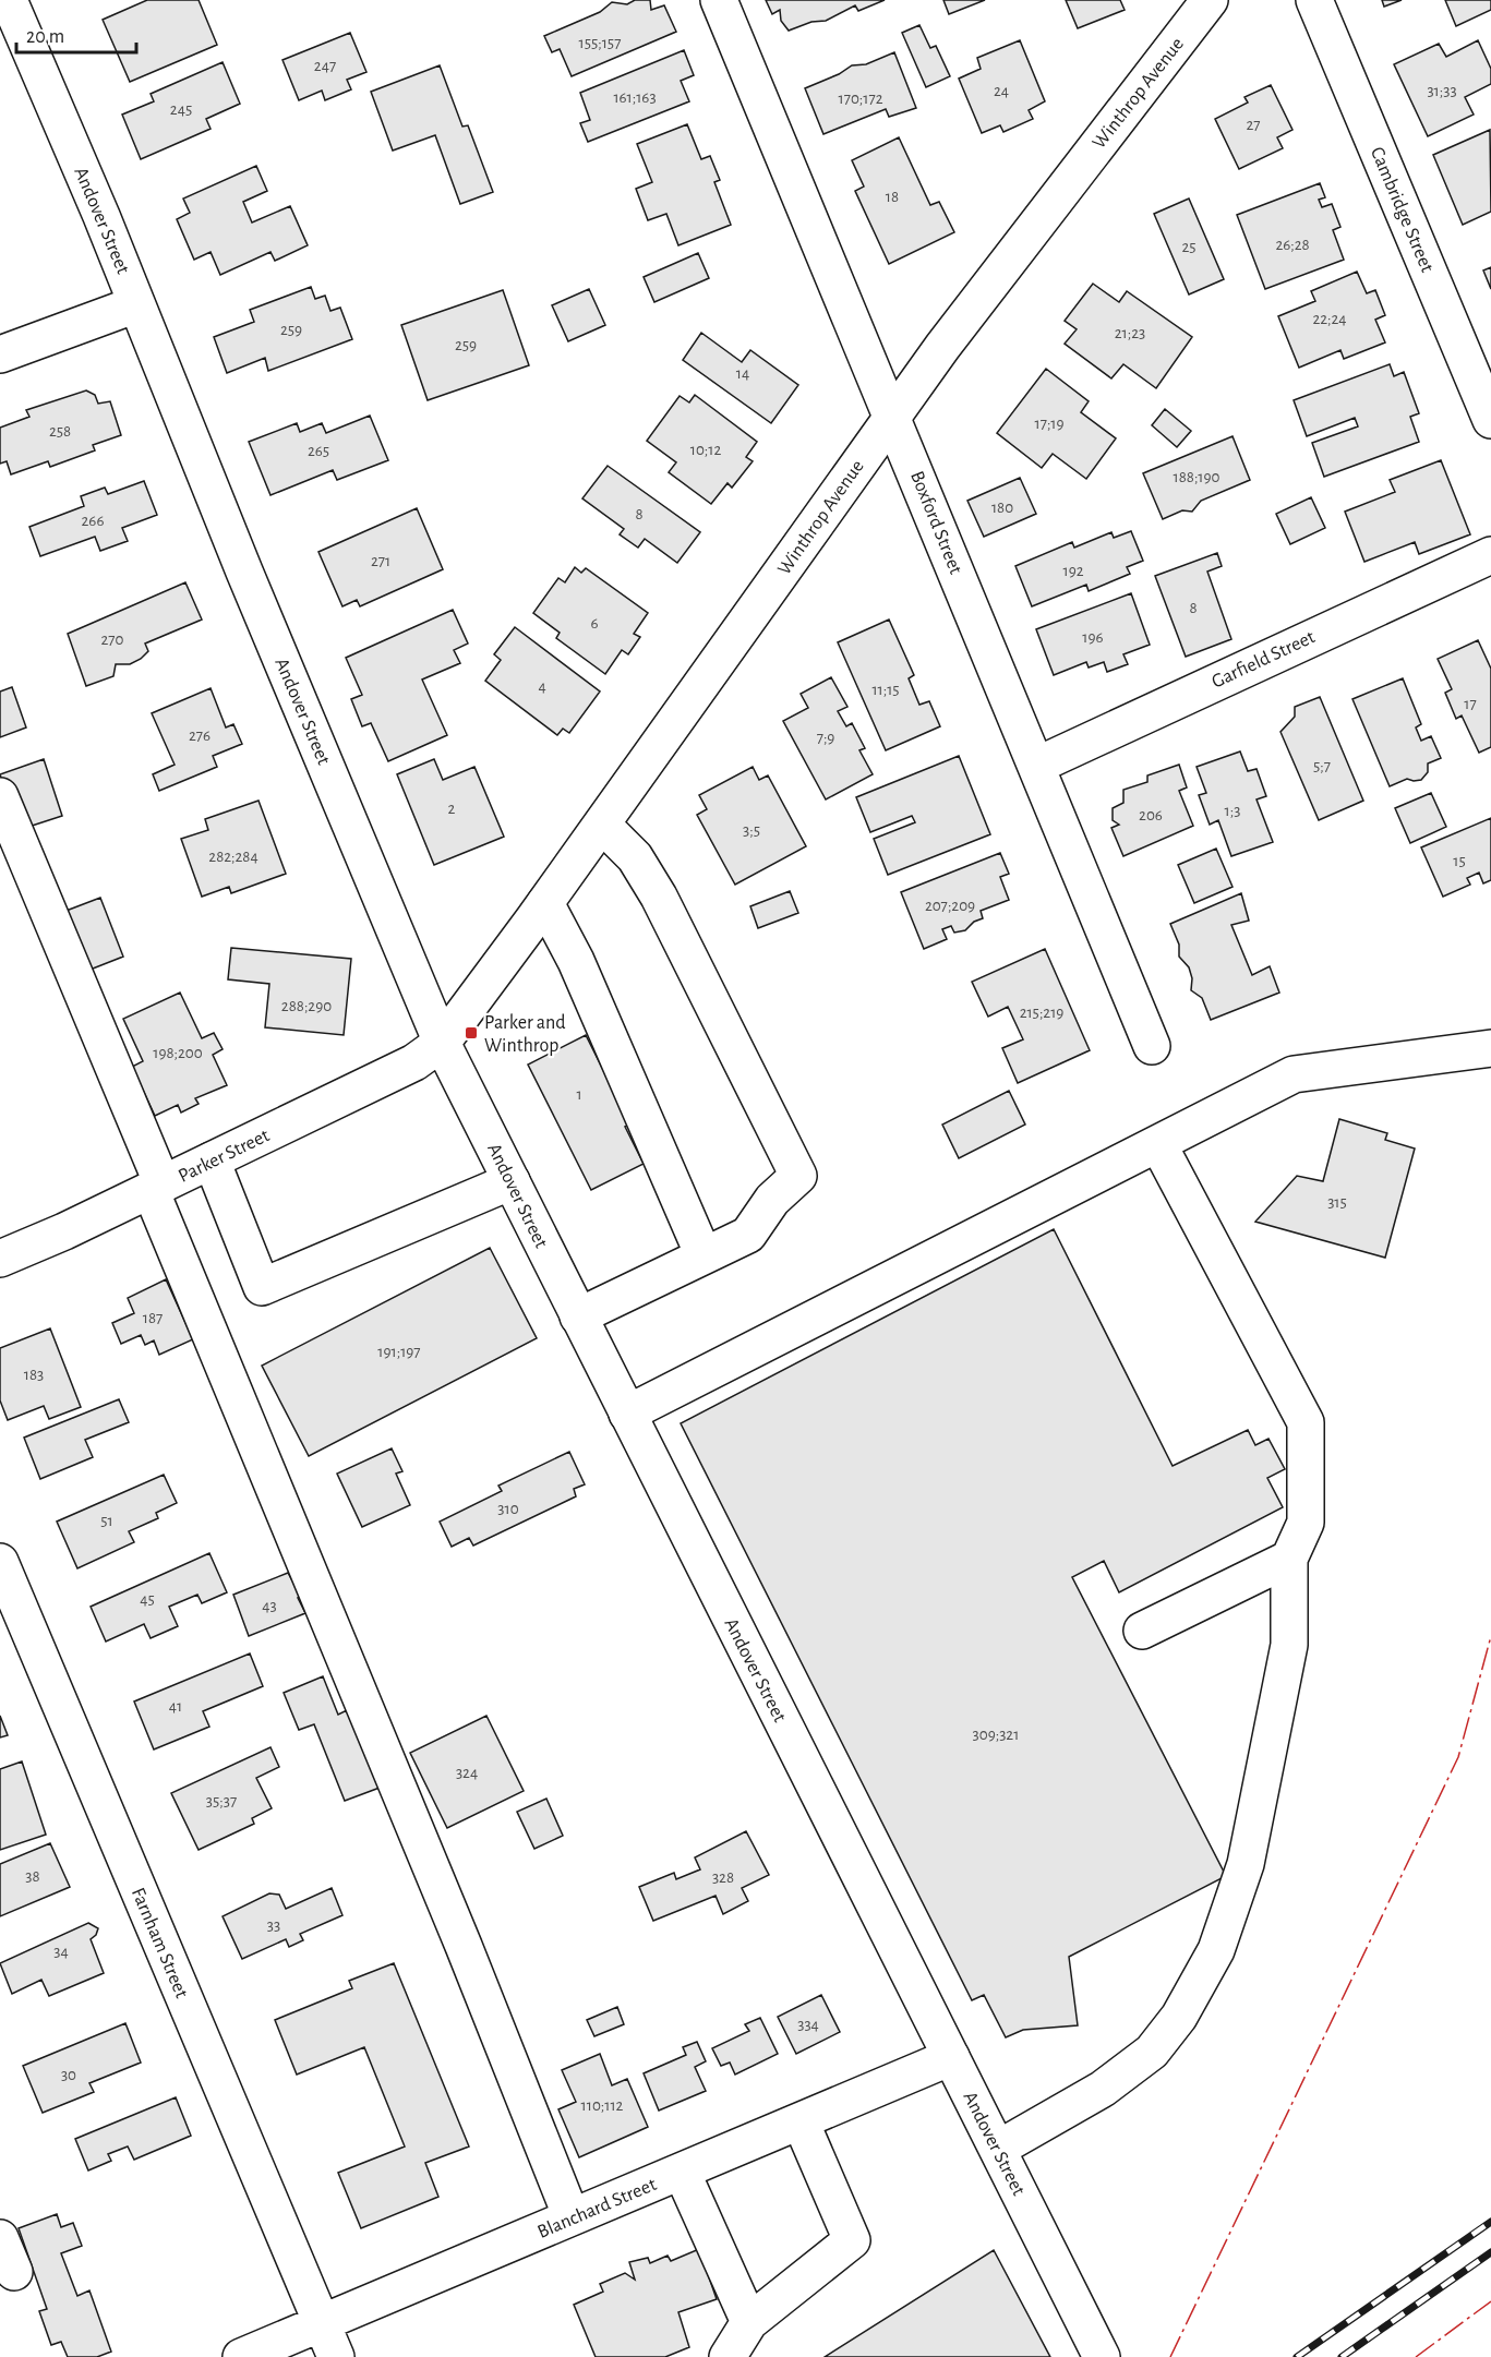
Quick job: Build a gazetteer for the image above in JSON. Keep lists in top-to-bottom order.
{
  "streets": {
    "street": [
      "Winthrop Avenue",
      "Cambridge Street",
      "Andover Street",
      "Boxford Street",
      "Garfield Street",
      "Parker Street",
      "Farnham Street",
      "Blanchard Street"
    ]
  },
  "crossings": [
    ["Winthrop Avenue", "Andover Street"],
    ["Winthrop Avenue", "Boxford Street"],
    ["Winthrop Avenue", "Parker Street"],
    ["Andover Street", "Parker Street"],
    ["Andover Street", "Blanchard Street"],
    ["Boxford Street", "Garfield Street"],
    ["Farnham Street", "Blanchard Street"]
  ],
  "places": {
    "transit": ["Parker and Winthrop"]
  },
  "house_numbers": [
    "155;157",
    "247",
    "24",
    "31;33",
    "161;163",
    "170;172",
    "245",
    "27",
    "18",
    "26;28",
    "25",
    "22;24",
    "259",
    "21;23",
    "259",
    "14",
    "17;19",
    "258",
    "10;12",
    "265",
    "188;190",
    "180",
    "8",
    "266",
    "271",
    "192",
    "8",
    "6",
    "196",
    "270",
    "4",
    "11;15",
    "17",
    "276",
    "7;9",
    "5;7",
    "2",
    "1;3",
    "206",
    "3;5",
    "282;284",
    "15",
    "207;209",
    "288;290",
    "215;219",
    "198;200",
    "1",
    "315",
    "187",
    "191;197",
    "183",
    "310",
    "51",
    "45",
    "43",
    "41",
    "309;321",
    "324",
    "35;37",
    "38",
    "328",
    "33",
    "34",
    "334",
    "30",
    "110;112"
  ],
  "scale_bar": "20 m"
}
